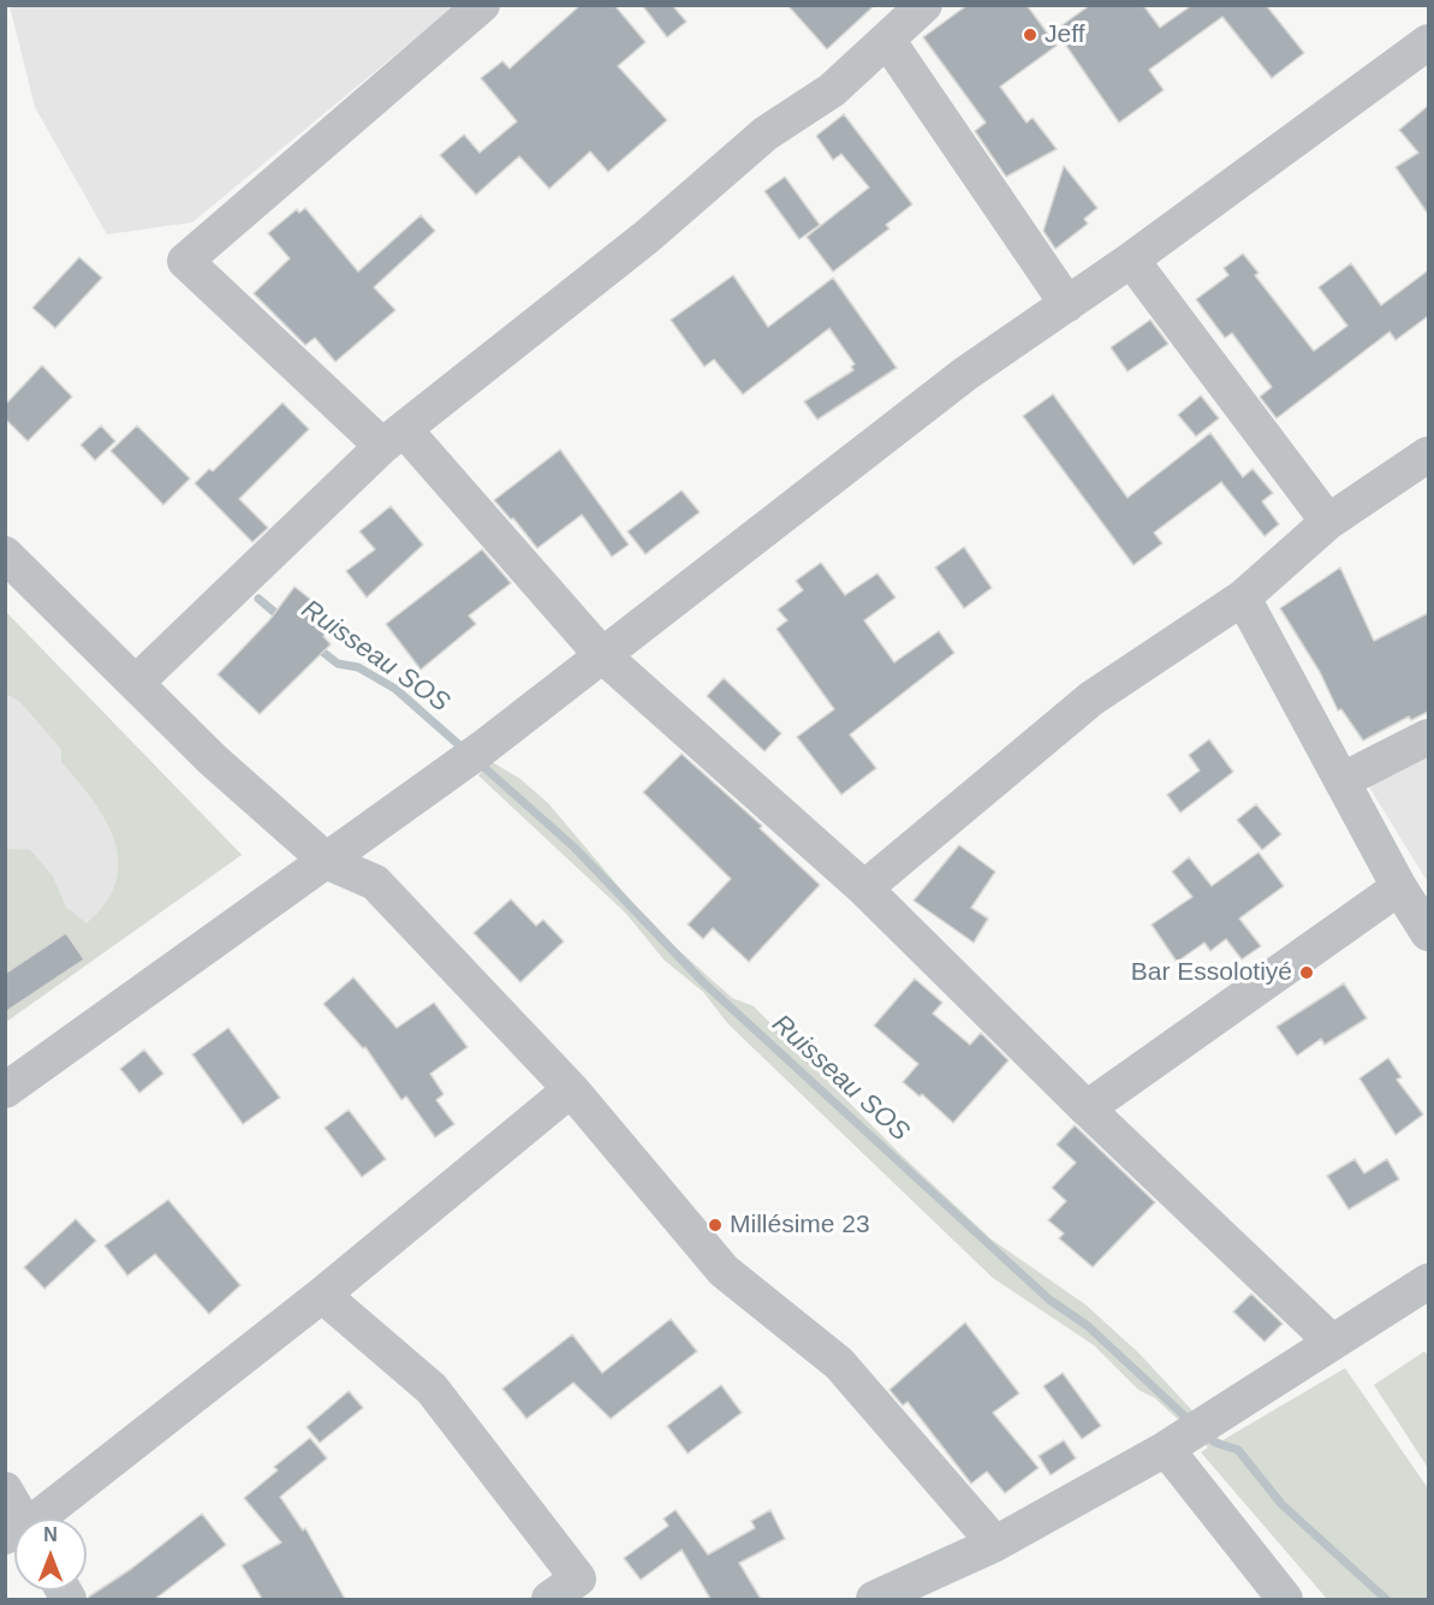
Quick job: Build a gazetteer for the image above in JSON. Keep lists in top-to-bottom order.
{
  "water": ["Ruisseau SOS"],
  "places": ["Jeff", "Bar Essolotiyé", "Millésime 23"],
  "north": "top"
}
